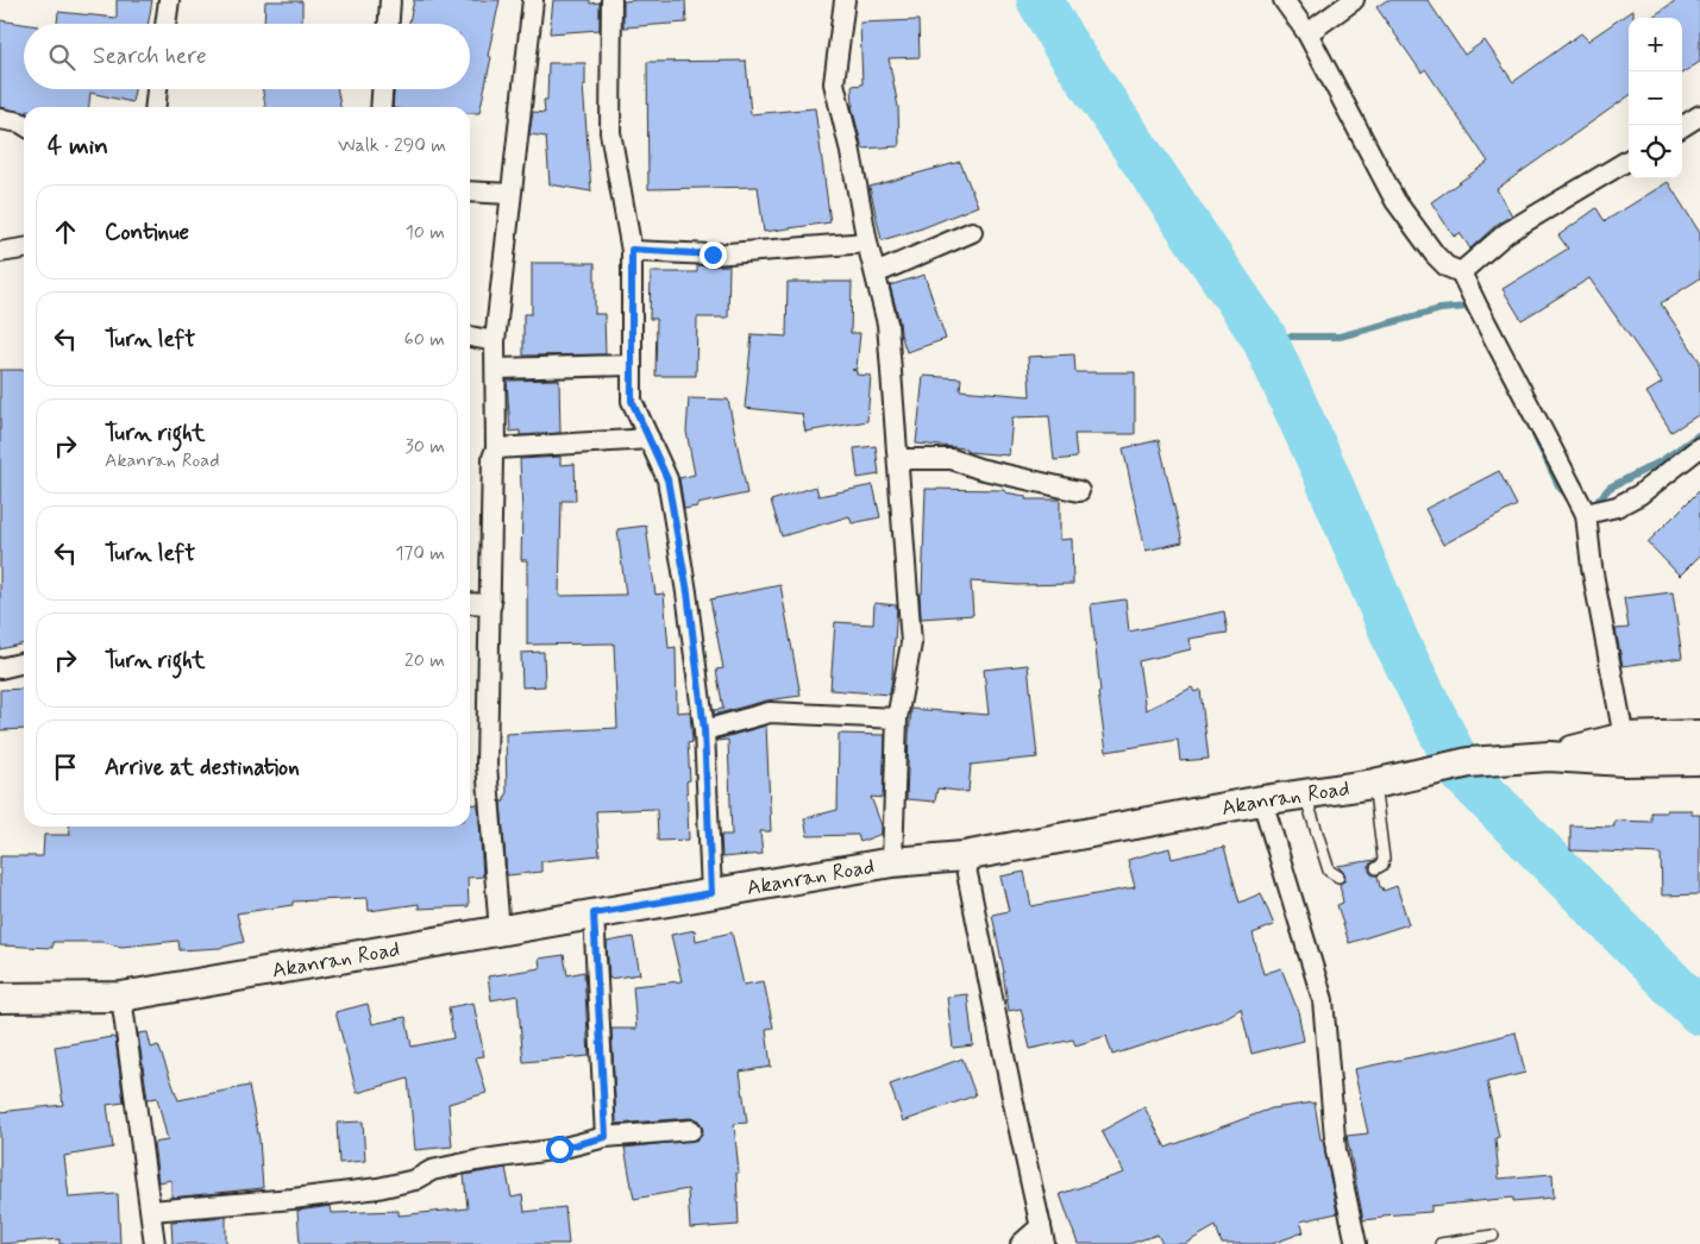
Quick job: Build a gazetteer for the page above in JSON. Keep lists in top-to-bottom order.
{
  "streets": {
    "main road": ["Akanran Road"]
  },
  "page": {
    "map_buttons": ["+", "−"],
    "search": "Search here",
    "heading": ["4 min", "Walk · 290 m"],
    "list": [
      ["Continue", "10 m"],
      ["Turn left", "60 m"],
      ["Turn right", "Akanran Road", "30 m"],
      ["Turn left", "170 m"],
      ["Turn right", "20 m"],
      "Arrive at destination"
    ]
  }
}
